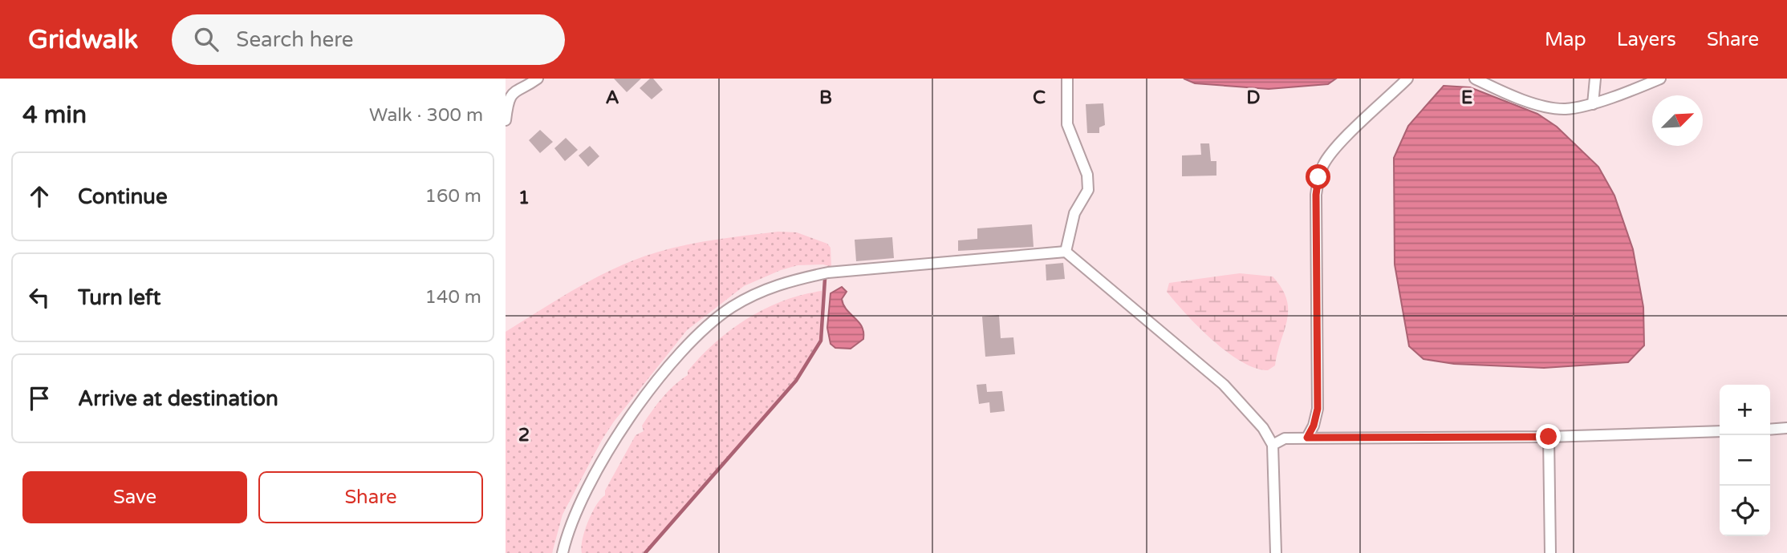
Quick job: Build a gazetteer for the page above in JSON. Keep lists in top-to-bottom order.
{
  "north": "top right",
  "page": {
    "header": "Gridwalk",
    "search": "Search here",
    "nav": ["Map", "Layers", "Share"],
    "heading": ["4 min", "Walk · 300 m"],
    "list": [
      ["Continue", "160 m"],
      ["Turn left", "140 m"],
      "Arrive at destination"
    ],
    "map_buttons": ["+", "−"],
    "buttons": ["Save", "Share"]
  },
  "grid": {
    "columns": [
      "A",
      "B",
      "C",
      "D",
      "E"
    ],
    "rows": ["1", "2"]
  }
}
